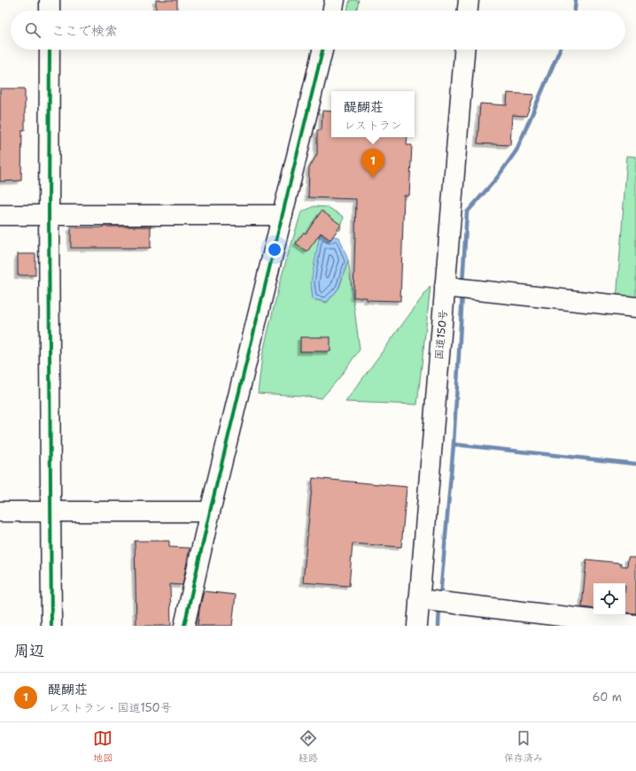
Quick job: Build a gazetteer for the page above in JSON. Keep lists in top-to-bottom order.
{
  "streets": {
    "main road": ["国道150号"]
  },
  "page": {
    "search": "ここで検索",
    "popup": ["醍醐荘", "レストラン"],
    "pins": "1",
    "heading": "周辺",
    "list": [
      {
        "mark": "1",
        "name": "醍醐荘",
        "note": "レストラン · 国道150号",
        "value": "60 m"
      }
    ],
    "nav": ["地図", "経路", "保存済み"]
  }
}
